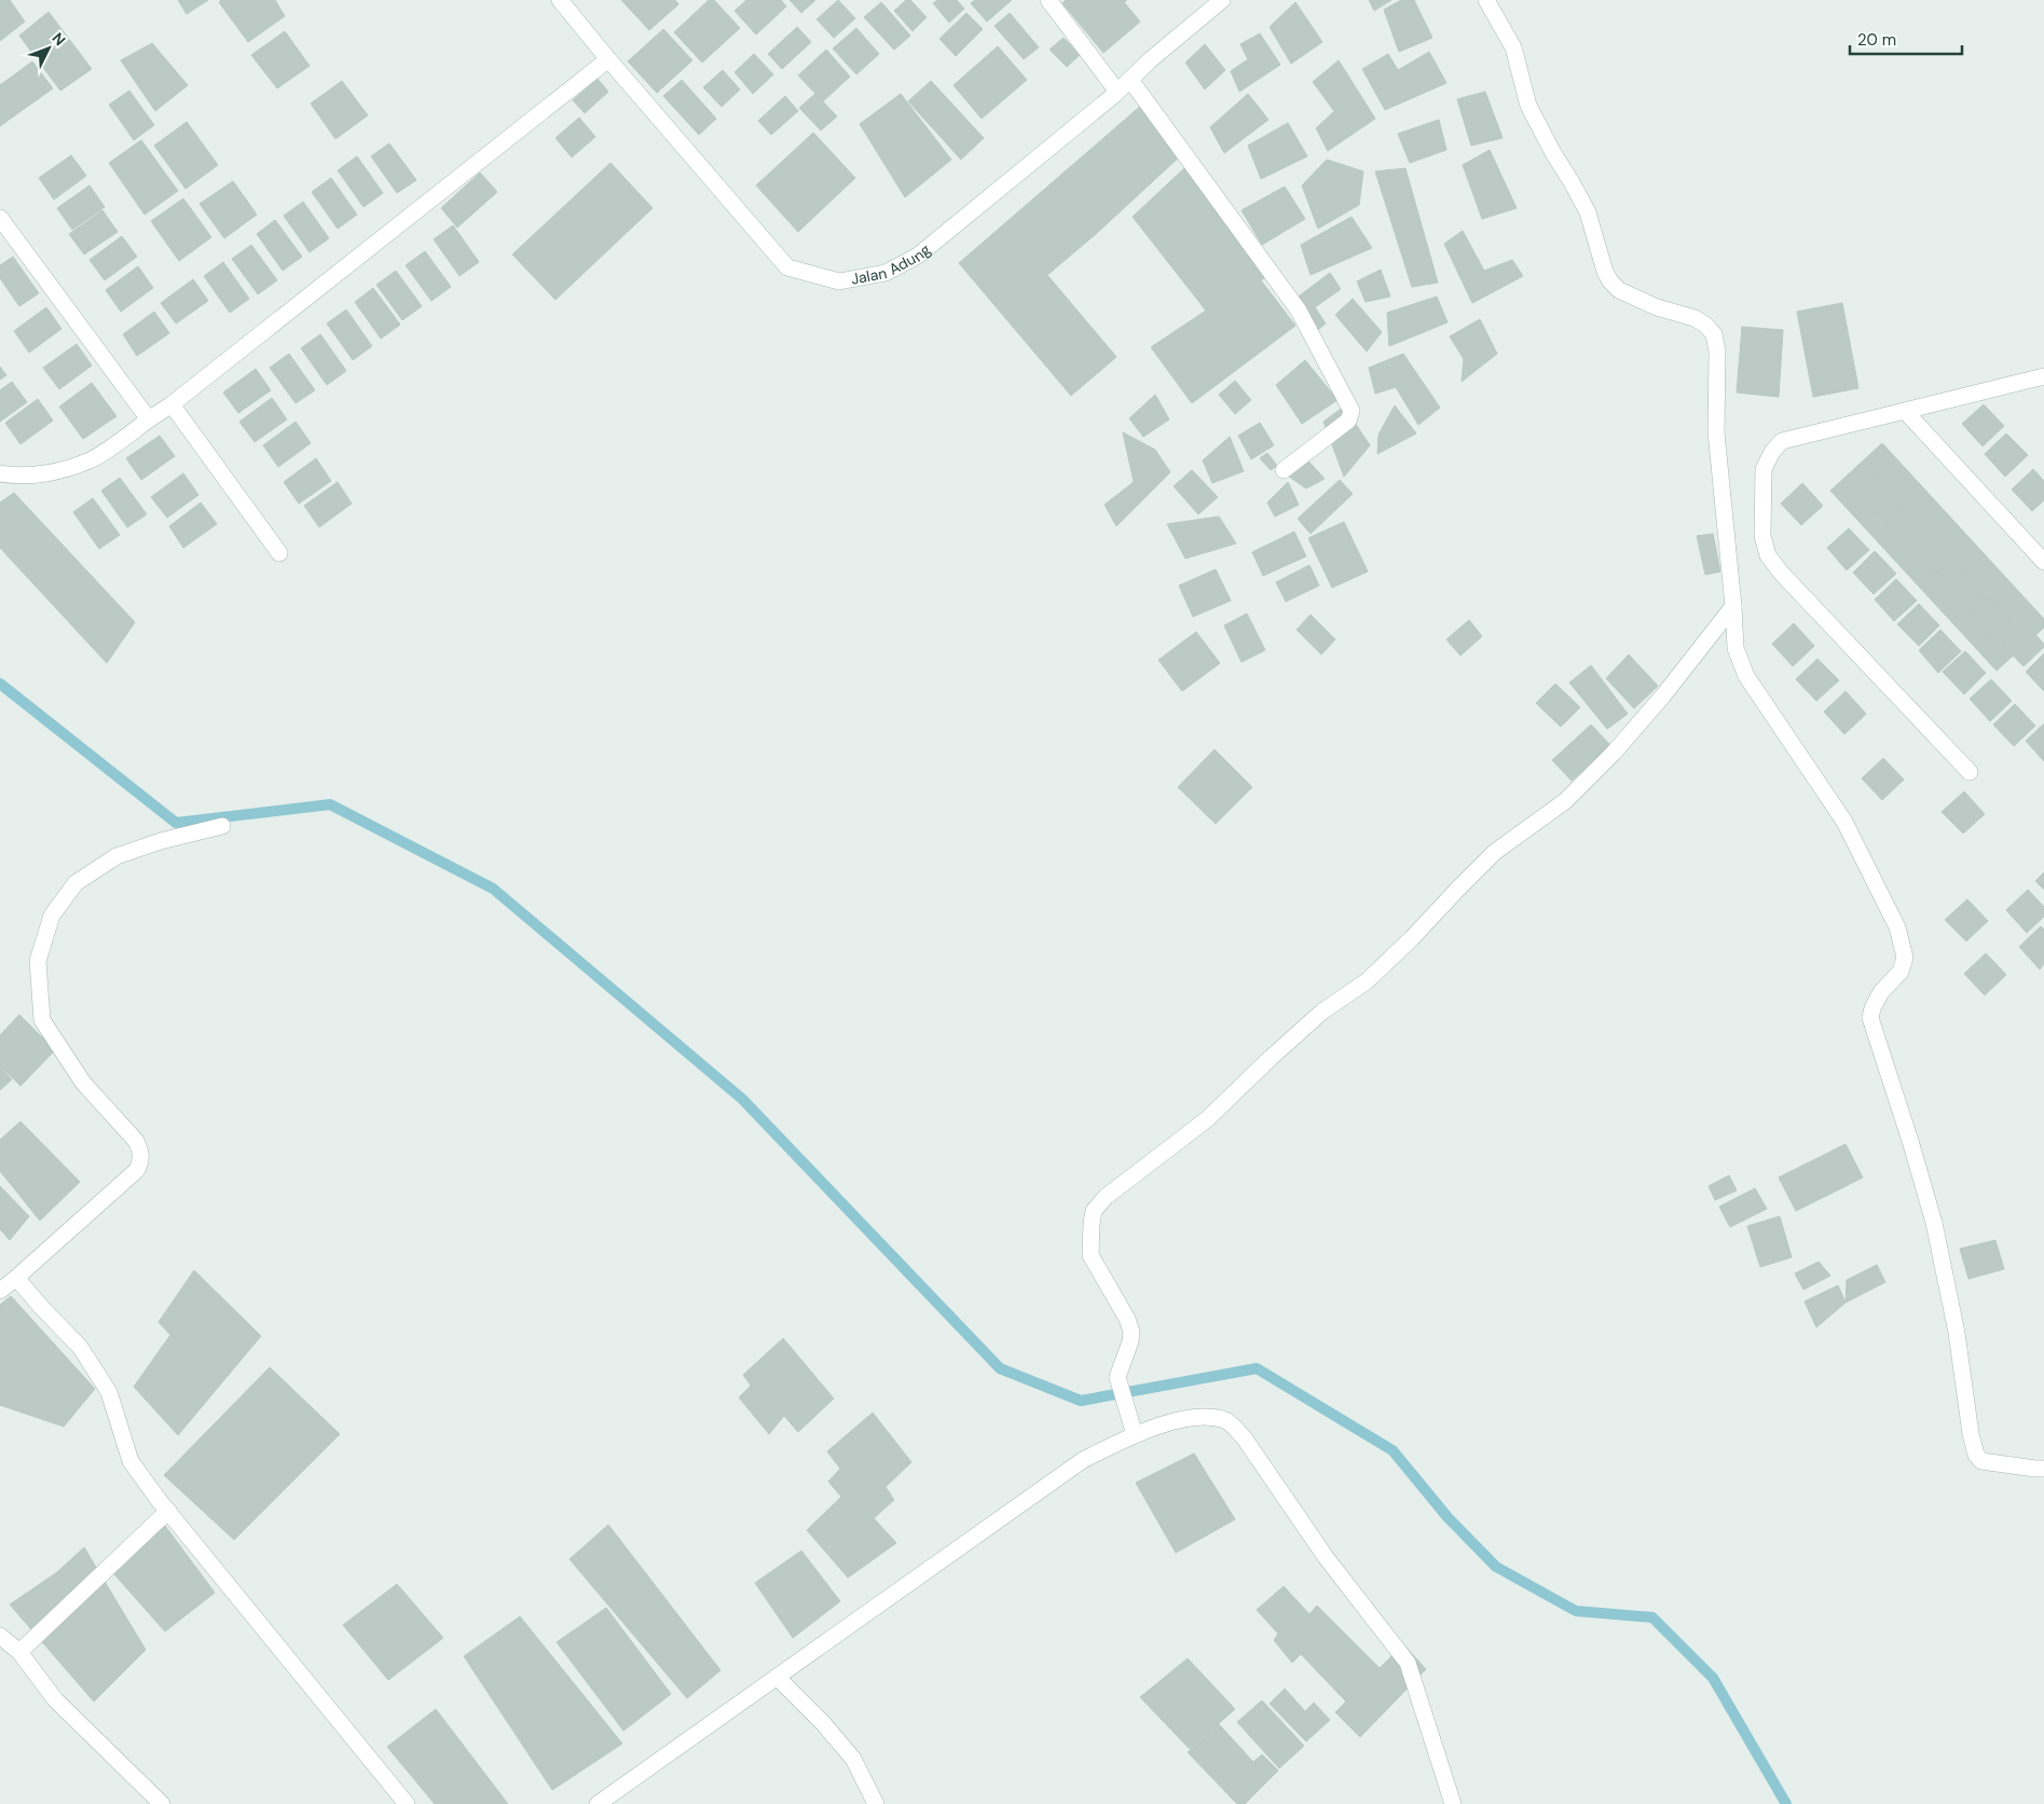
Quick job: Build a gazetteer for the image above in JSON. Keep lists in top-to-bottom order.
{
  "streets": {
    "street": ["Jalan Adung"]
  },
  "scale_bar": "20 m",
  "north": "top right"
}
